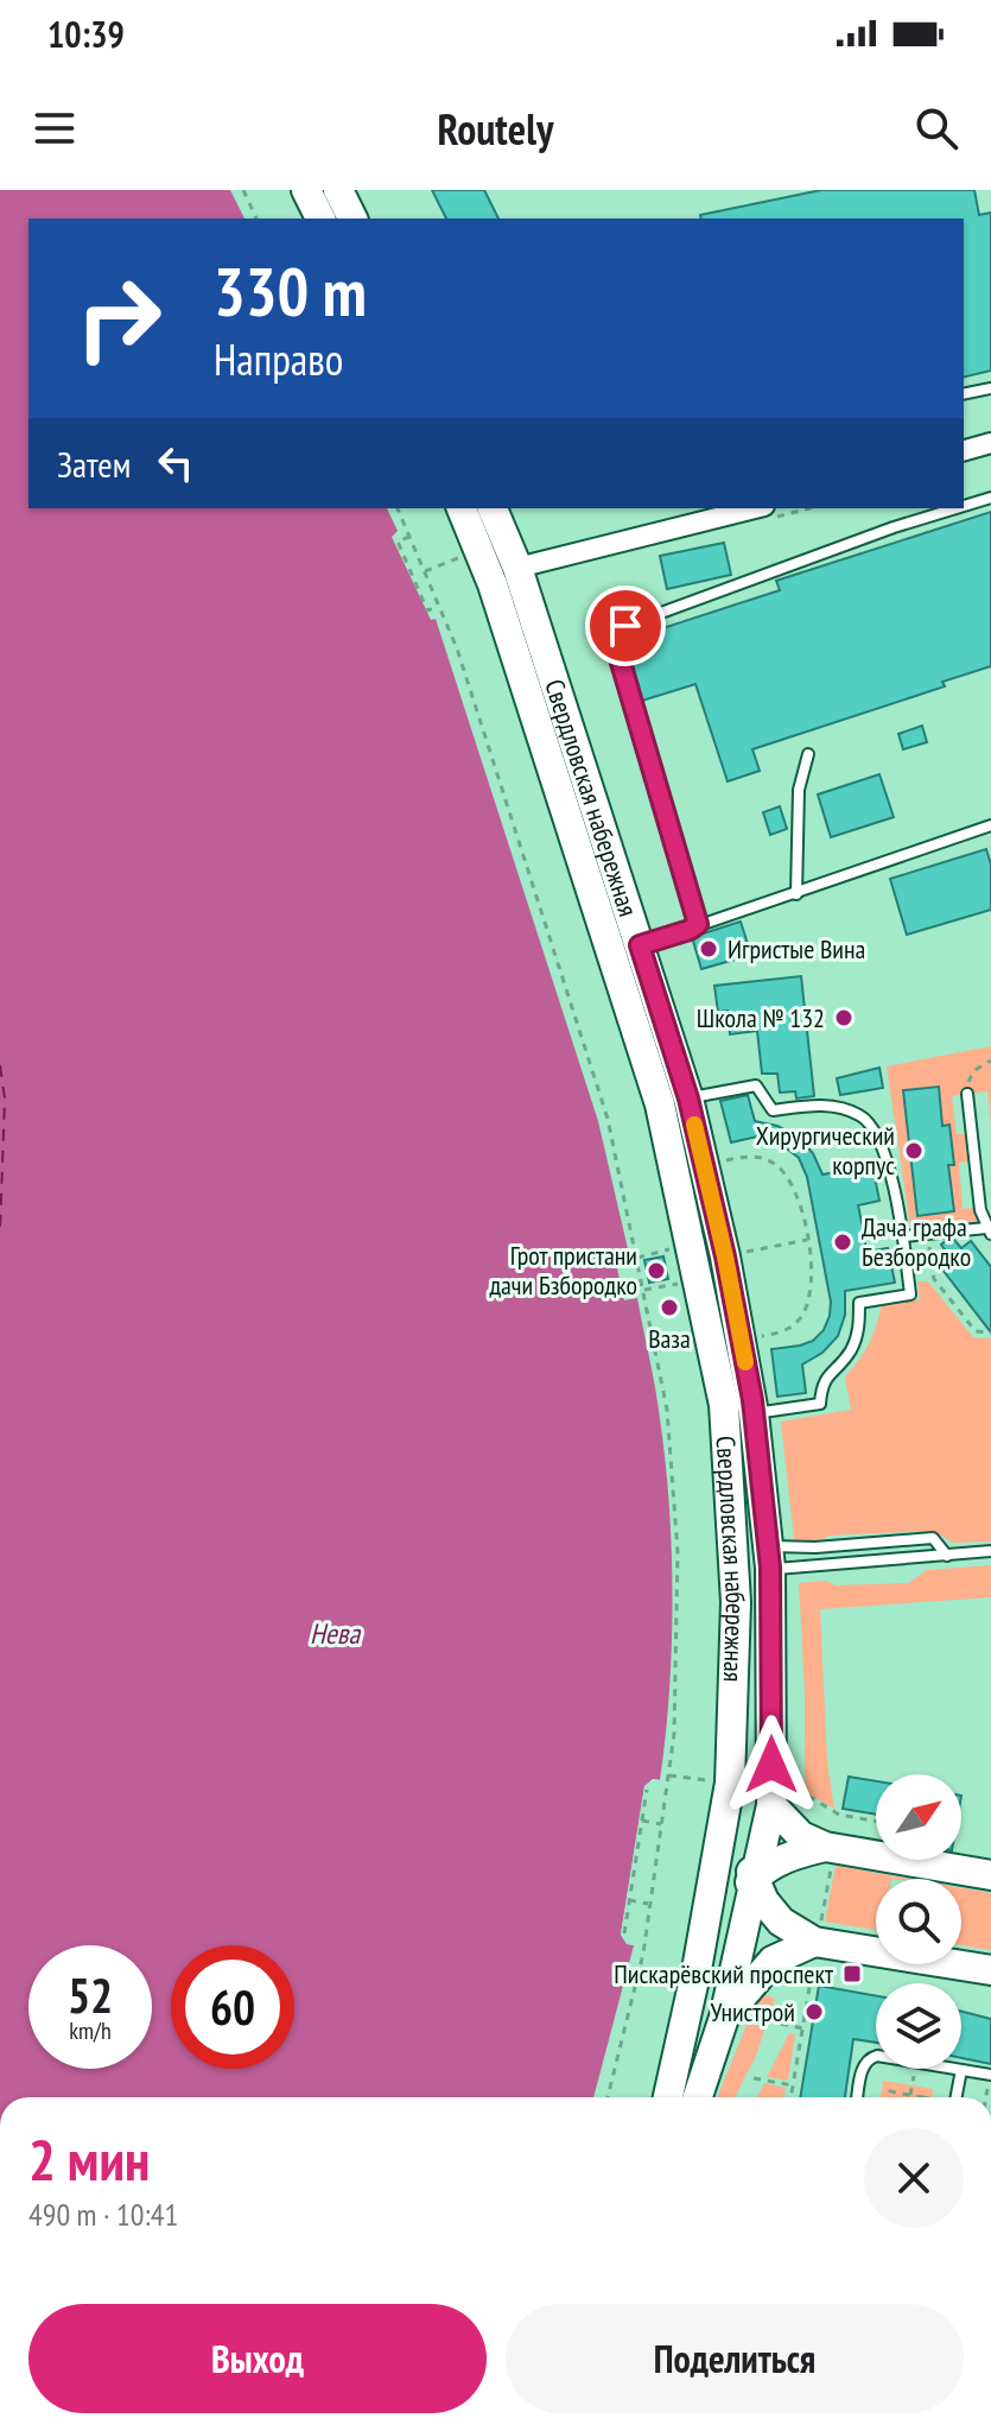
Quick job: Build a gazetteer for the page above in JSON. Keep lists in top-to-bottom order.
{
  "streets": {
    "main road": ["Свердловская набережная"]
  },
  "water": ["Нева"],
  "places": {
    "other": [
      "Игристые Вина",
      "Школа № 132",
      "Хирургический корпус",
      "Дача графа Безбородко",
      "Грот пристани дачи Бзбородко",
      "Ваза",
      "Унистрой"
    ],
    "transit": ["Пискарёвский проспект"]
  },
  "north": "top right",
  "page": {
    "status": "10:39",
    "header": "Routely",
    "turn": ["330 m", "Направо"],
    "then": "Затем",
    "speed": "52 km/h",
    "limit": "60",
    "heading": ["2 мин", "490 m · 10:41"],
    "buttons": ["Выход", "Поделиться"]
  }
}
